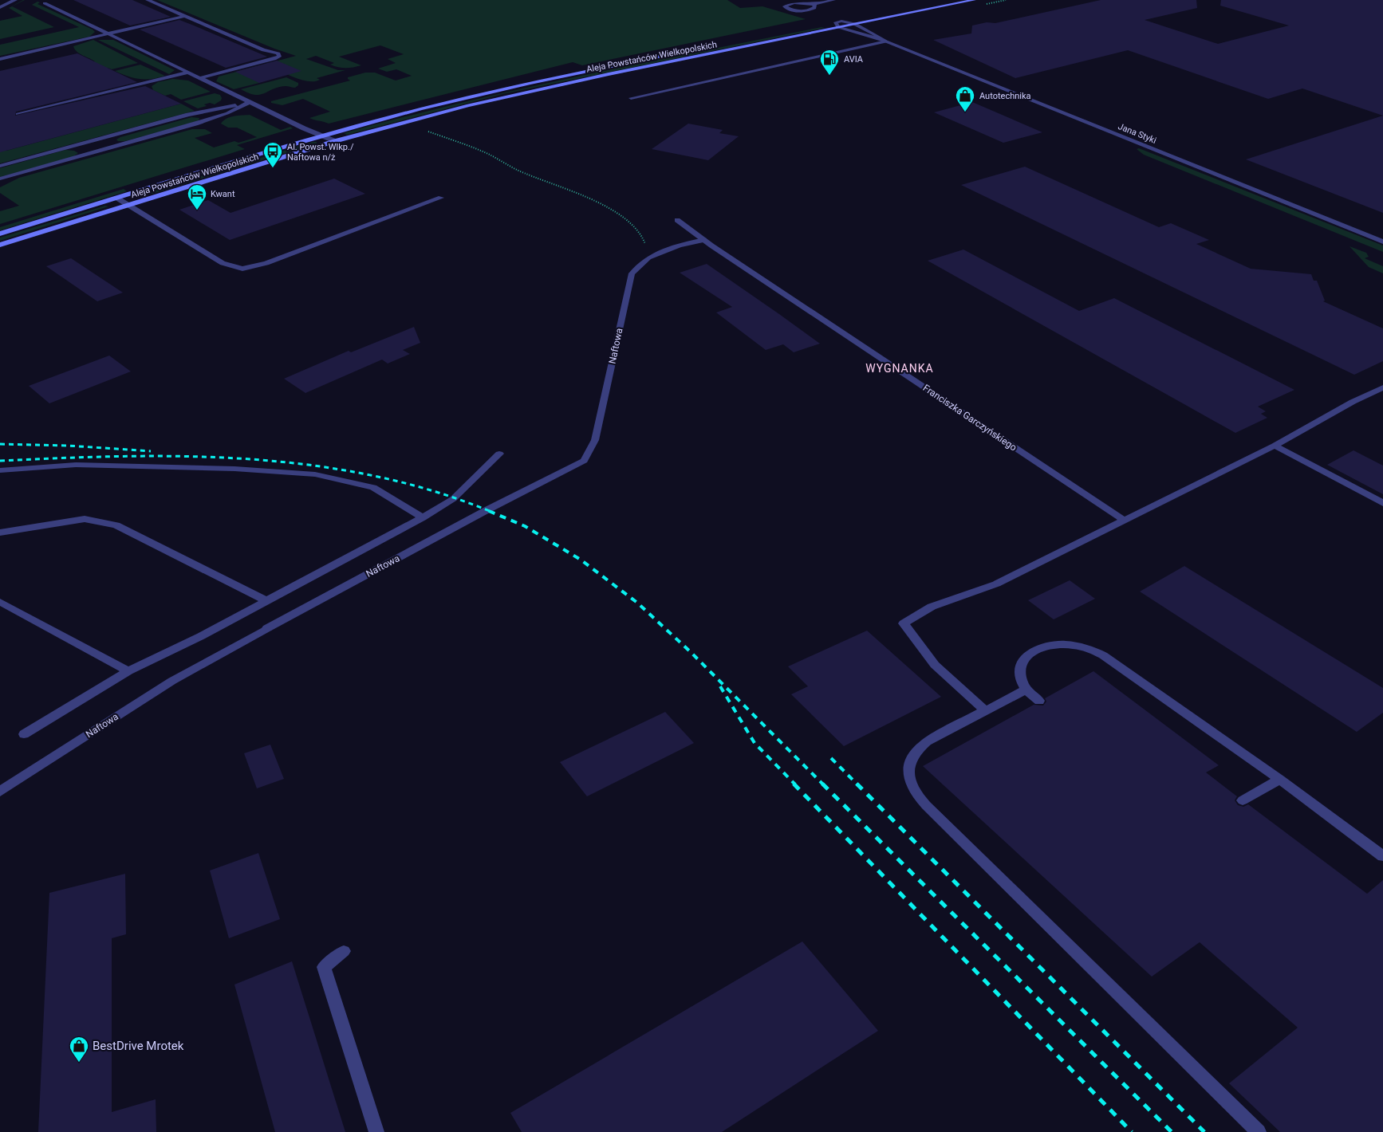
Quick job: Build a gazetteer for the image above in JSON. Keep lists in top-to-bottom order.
{
  "streets": {
    "main road": ["Aleja Powstańców Wielkopolskich"],
    "street": ["Jana Styki", "Naftowa", "Franciszka Garczyńskiego"]
  },
  "crossings": [
    ["Aleja Powstańców Wielkopolskich", "Jana Styki"],
    ["Naftowa", "Franciszka Garczyńskiego"]
  ],
  "districts": ["WYGNANKA"],
  "places": {
    "fuel station": ["AVIA"],
    "shop": ["Autotechnika", "BestDrive Mrotek"],
    "bus stop": ["Al. Powst. Wlkp./ Naftowa n/ż"],
    "hotel": ["Kwant"]
  }
}
